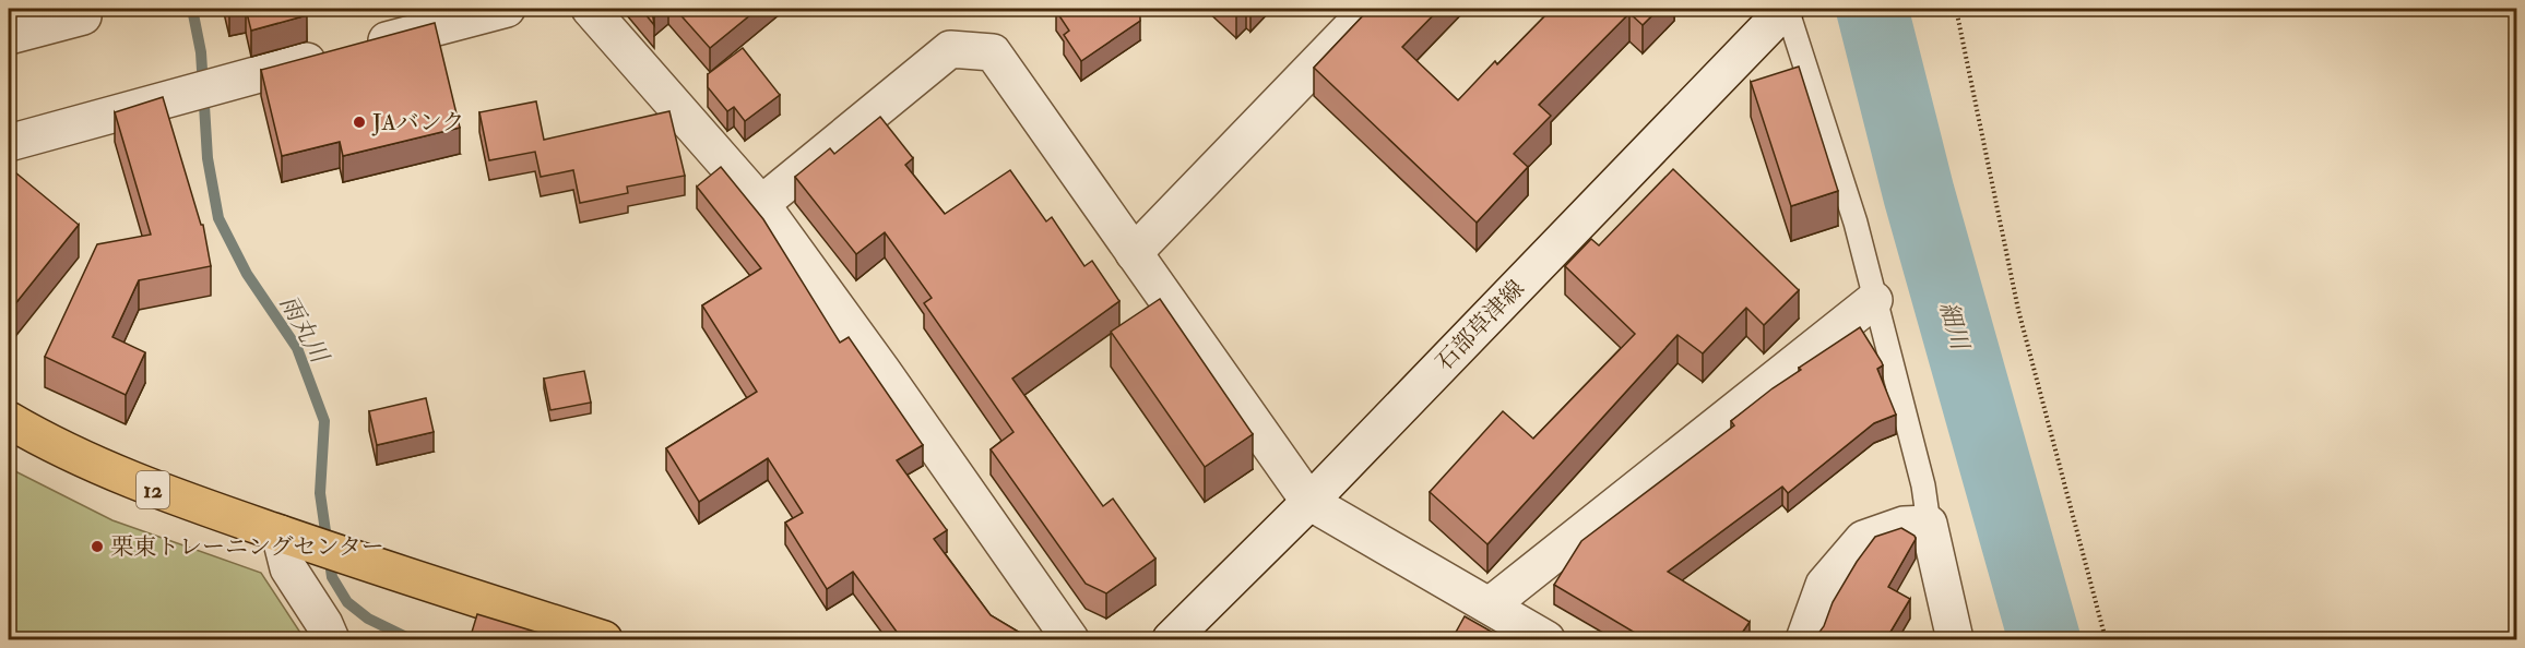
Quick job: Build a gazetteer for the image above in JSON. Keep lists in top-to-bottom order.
{
  "streets": {
    "main road": ["12"],
    "street": ["石部草津線"]
  },
  "water": ["細川", "雨丸川"],
  "places": ["JAバンク", "栗東トレーニングセンター"]
}
